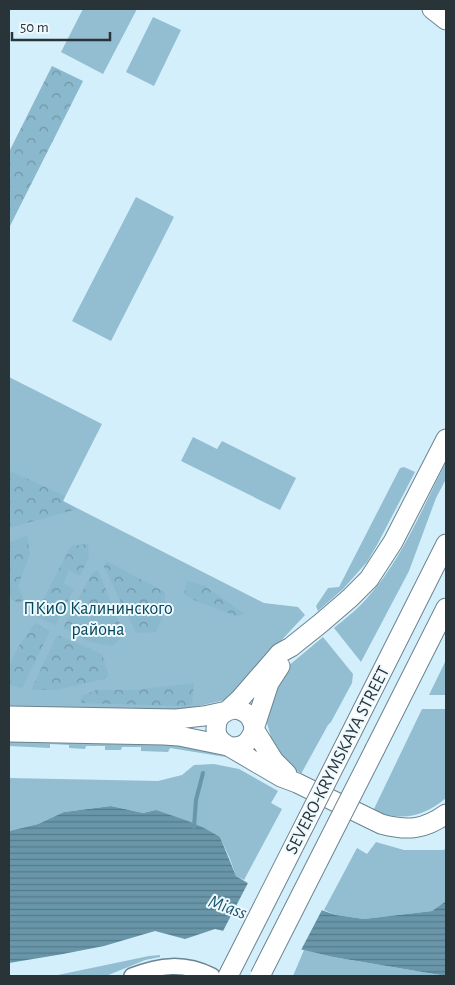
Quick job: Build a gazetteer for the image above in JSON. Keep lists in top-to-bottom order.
{
  "streets": {
    "main road": ["SEVERO-KRYMSKAYA STREET"]
  },
  "water": ["Miass"],
  "parks": ["ПКиО Калининского района"],
  "scale_bar": "50 m"
}
